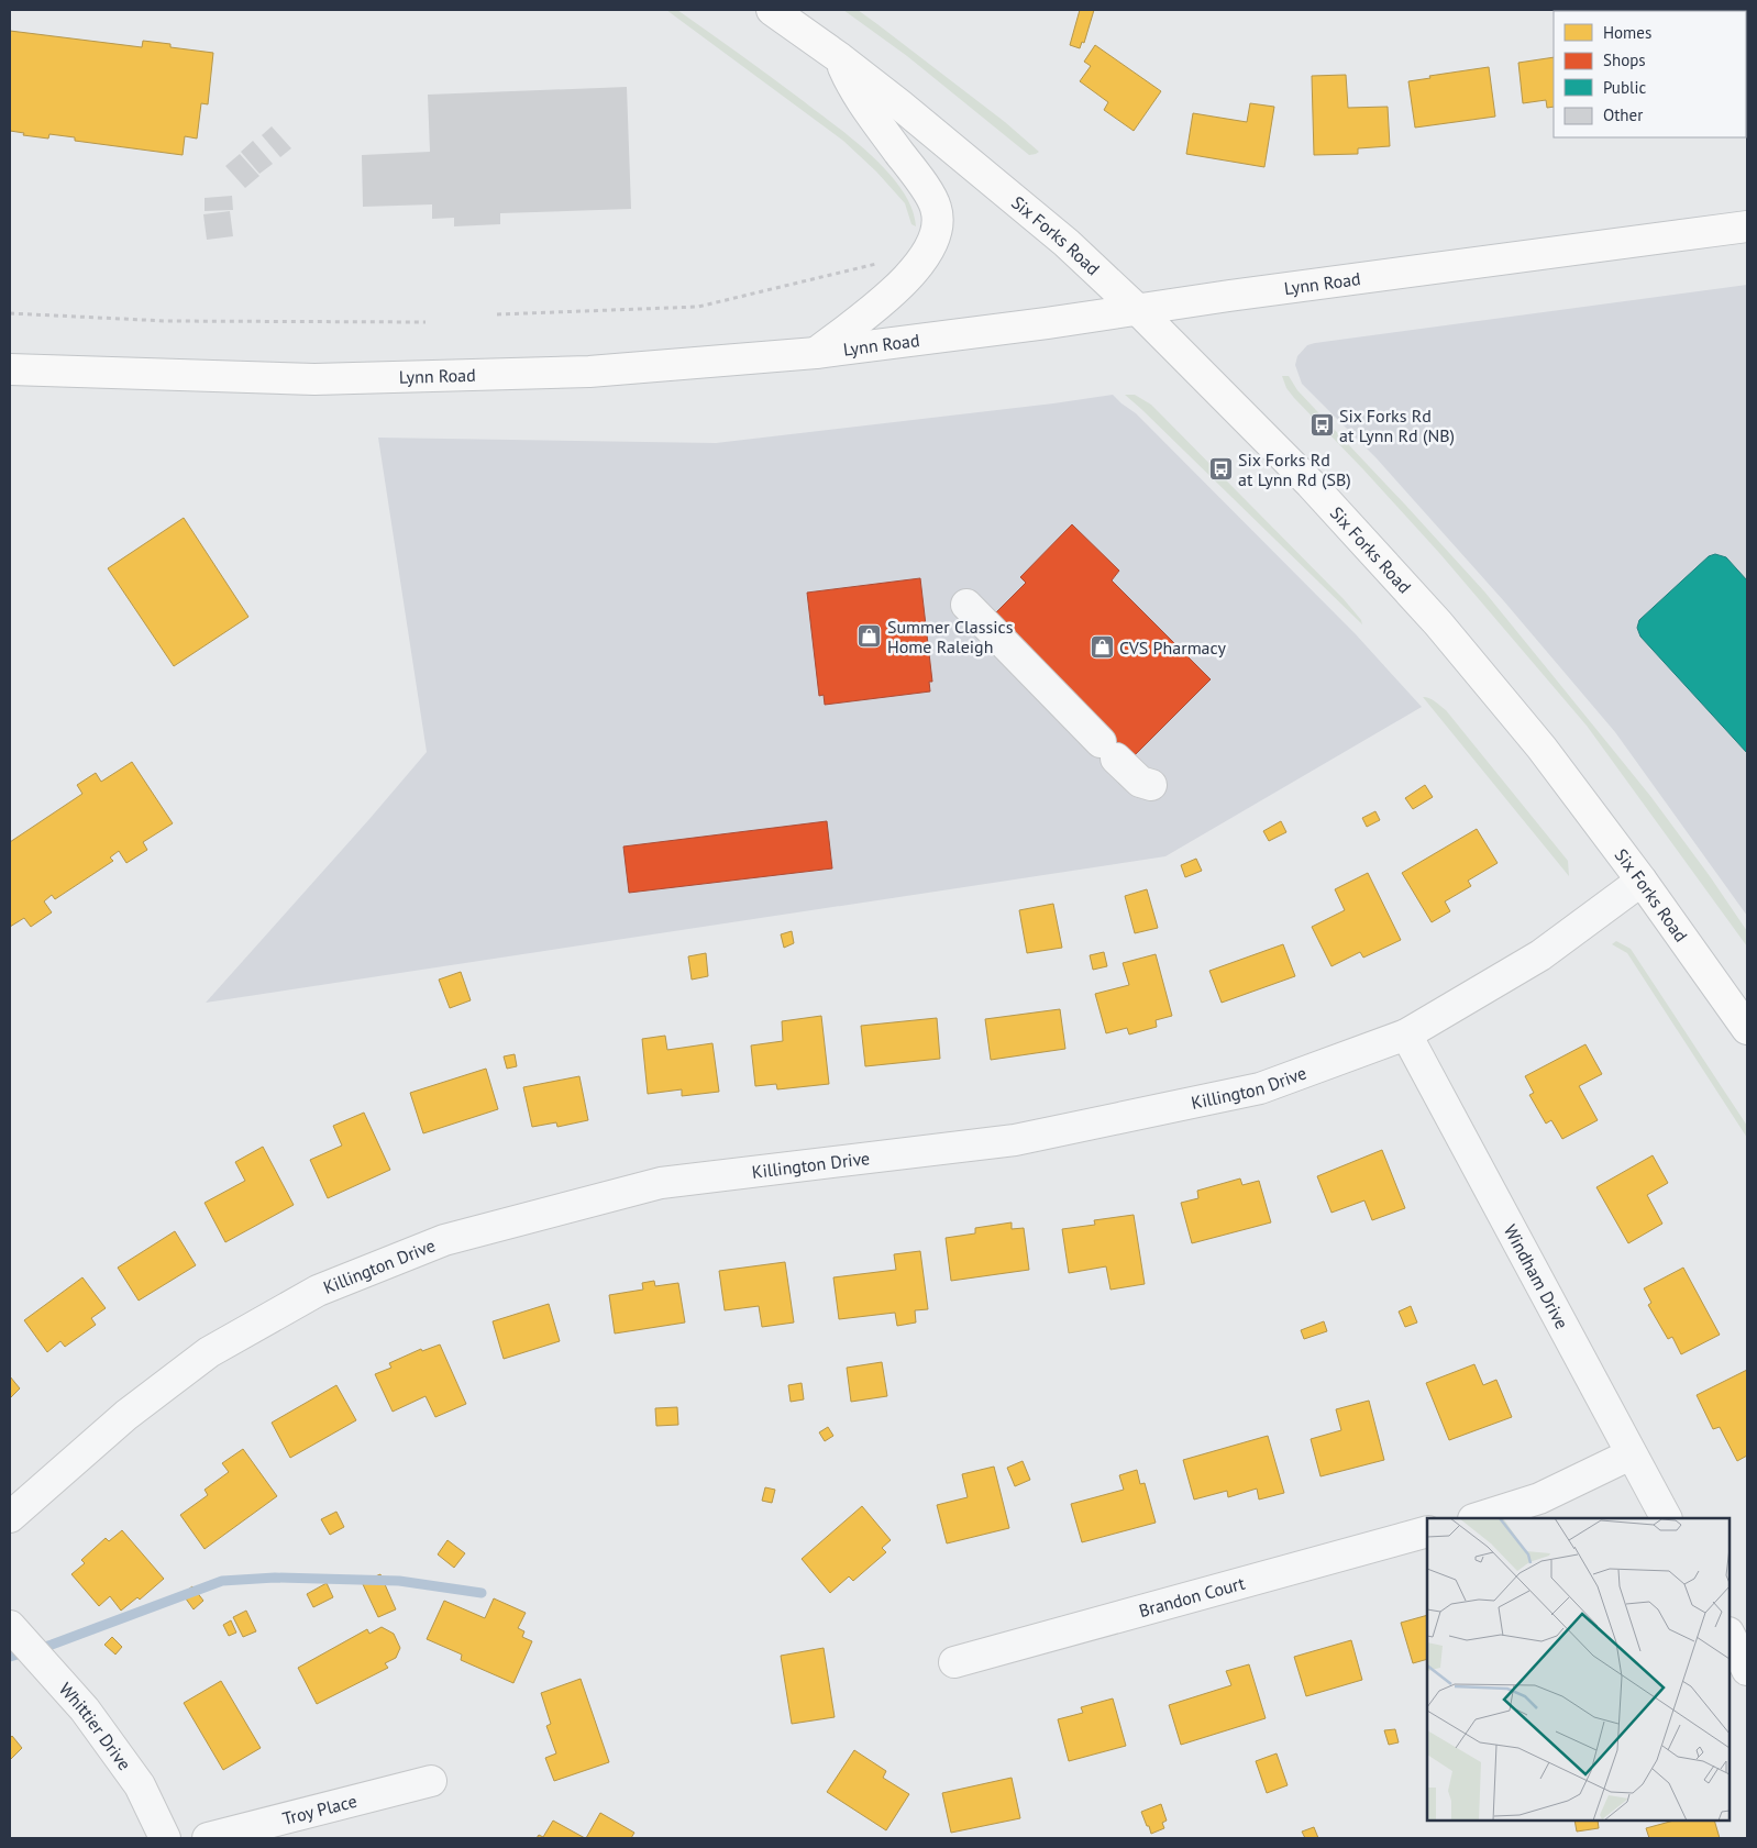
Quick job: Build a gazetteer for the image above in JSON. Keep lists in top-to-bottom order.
{
  "streets": {
    "main road": ["Six Forks Road", "Lynn Road"],
    "street": [
      "Killington Drive",
      "Windham Drive",
      "Brandon Court",
      "Whittier Drive",
      "Troy Place"
    ]
  },
  "crossings": [
    ["Six Forks Road", "Lynn Road"],
    ["Six Forks Road", "Killington Drive"],
    ["Killington Drive", "Windham Drive"]
  ],
  "places": {
    "bus stop": ["Six Forks Rd at Lynn Rd (NB)", "Six Forks Rd at Lynn Rd (SB)"],
    "shop": ["Summer Classics Home Raleigh", "CVS Pharmacy"]
  },
  "legend": [
    "Homes",
    "Shops",
    "Public",
    "Other"
  ]
}
